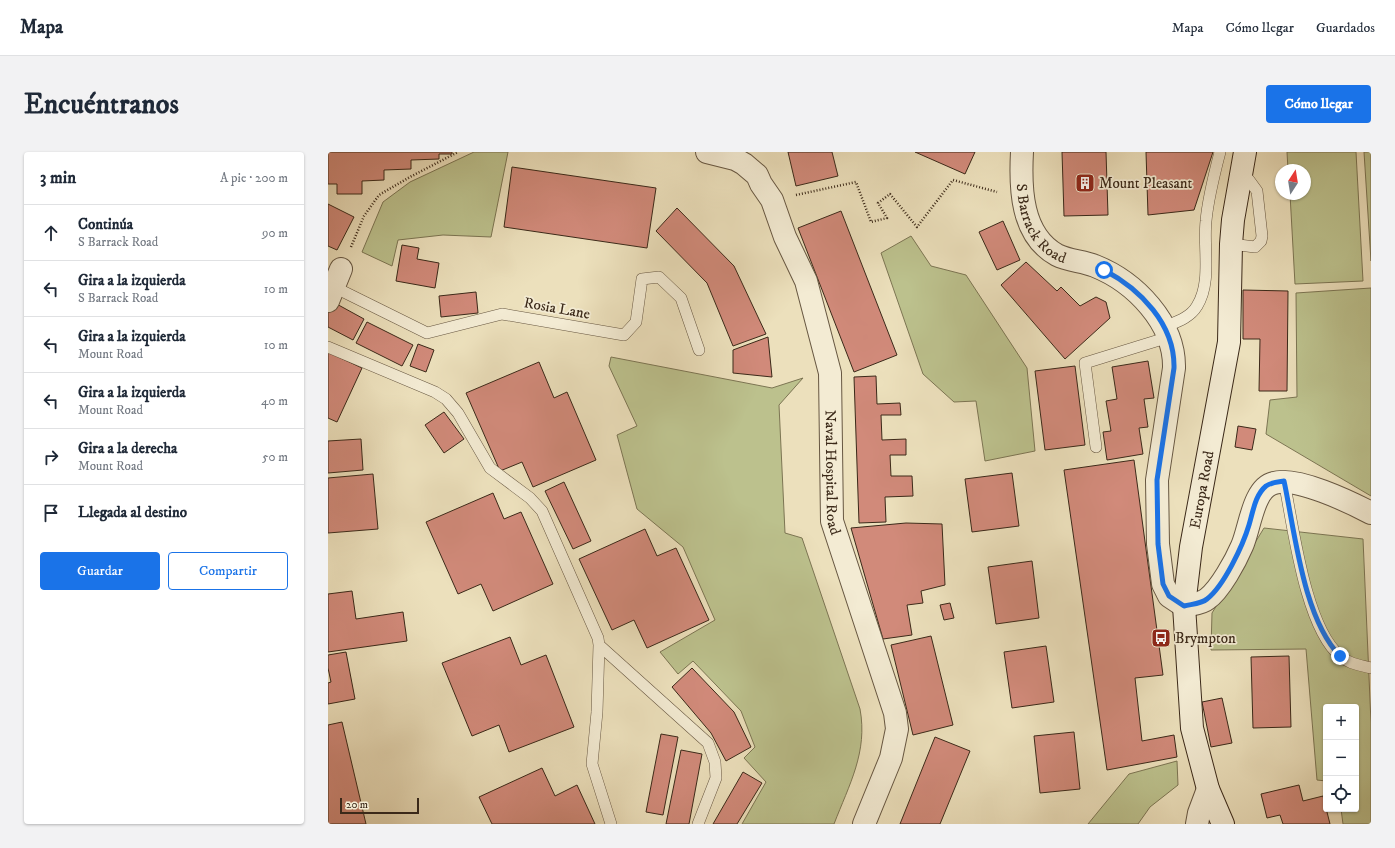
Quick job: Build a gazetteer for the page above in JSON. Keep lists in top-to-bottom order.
{
  "streets": {
    "street": ["S Barrack Road", "Naval Hospital Road", "Europa Road"],
    "lane": ["Rosia Lane"]
  },
  "crossings": [
    ["S Barrack Road", "Europa Road"]
  ],
  "places": {
    "building": ["Mount Pleasant"],
    "bus stop": ["Brympton"]
  },
  "scale_bar": "20 m",
  "north": "top",
  "page": {
    "header": "Mapa",
    "nav": ["Mapa", "Cómo llegar", "Guardados"],
    "buttons": [
      "Cómo llegar",
      ["Guardar", "Compartir"]
    ],
    "title": "Encuéntranos",
    "heading": ["3 min", "A pie · 200 m"],
    "list": [
      ["Continúa", "S Barrack Road", "90 m"],
      ["Gira a la izquierda", "S Barrack Road", "10 m"],
      ["Gira a la izquierda", "Mount Road", "10 m"],
      ["Gira a la izquierda", "Mount Road", "40 m"],
      ["Gira a la derecha", "Mount Road", "50 m"],
      "Llegada al destino"
    ],
    "map_buttons": ["+", "−"],
    "scale": "20 m"
  }
}
